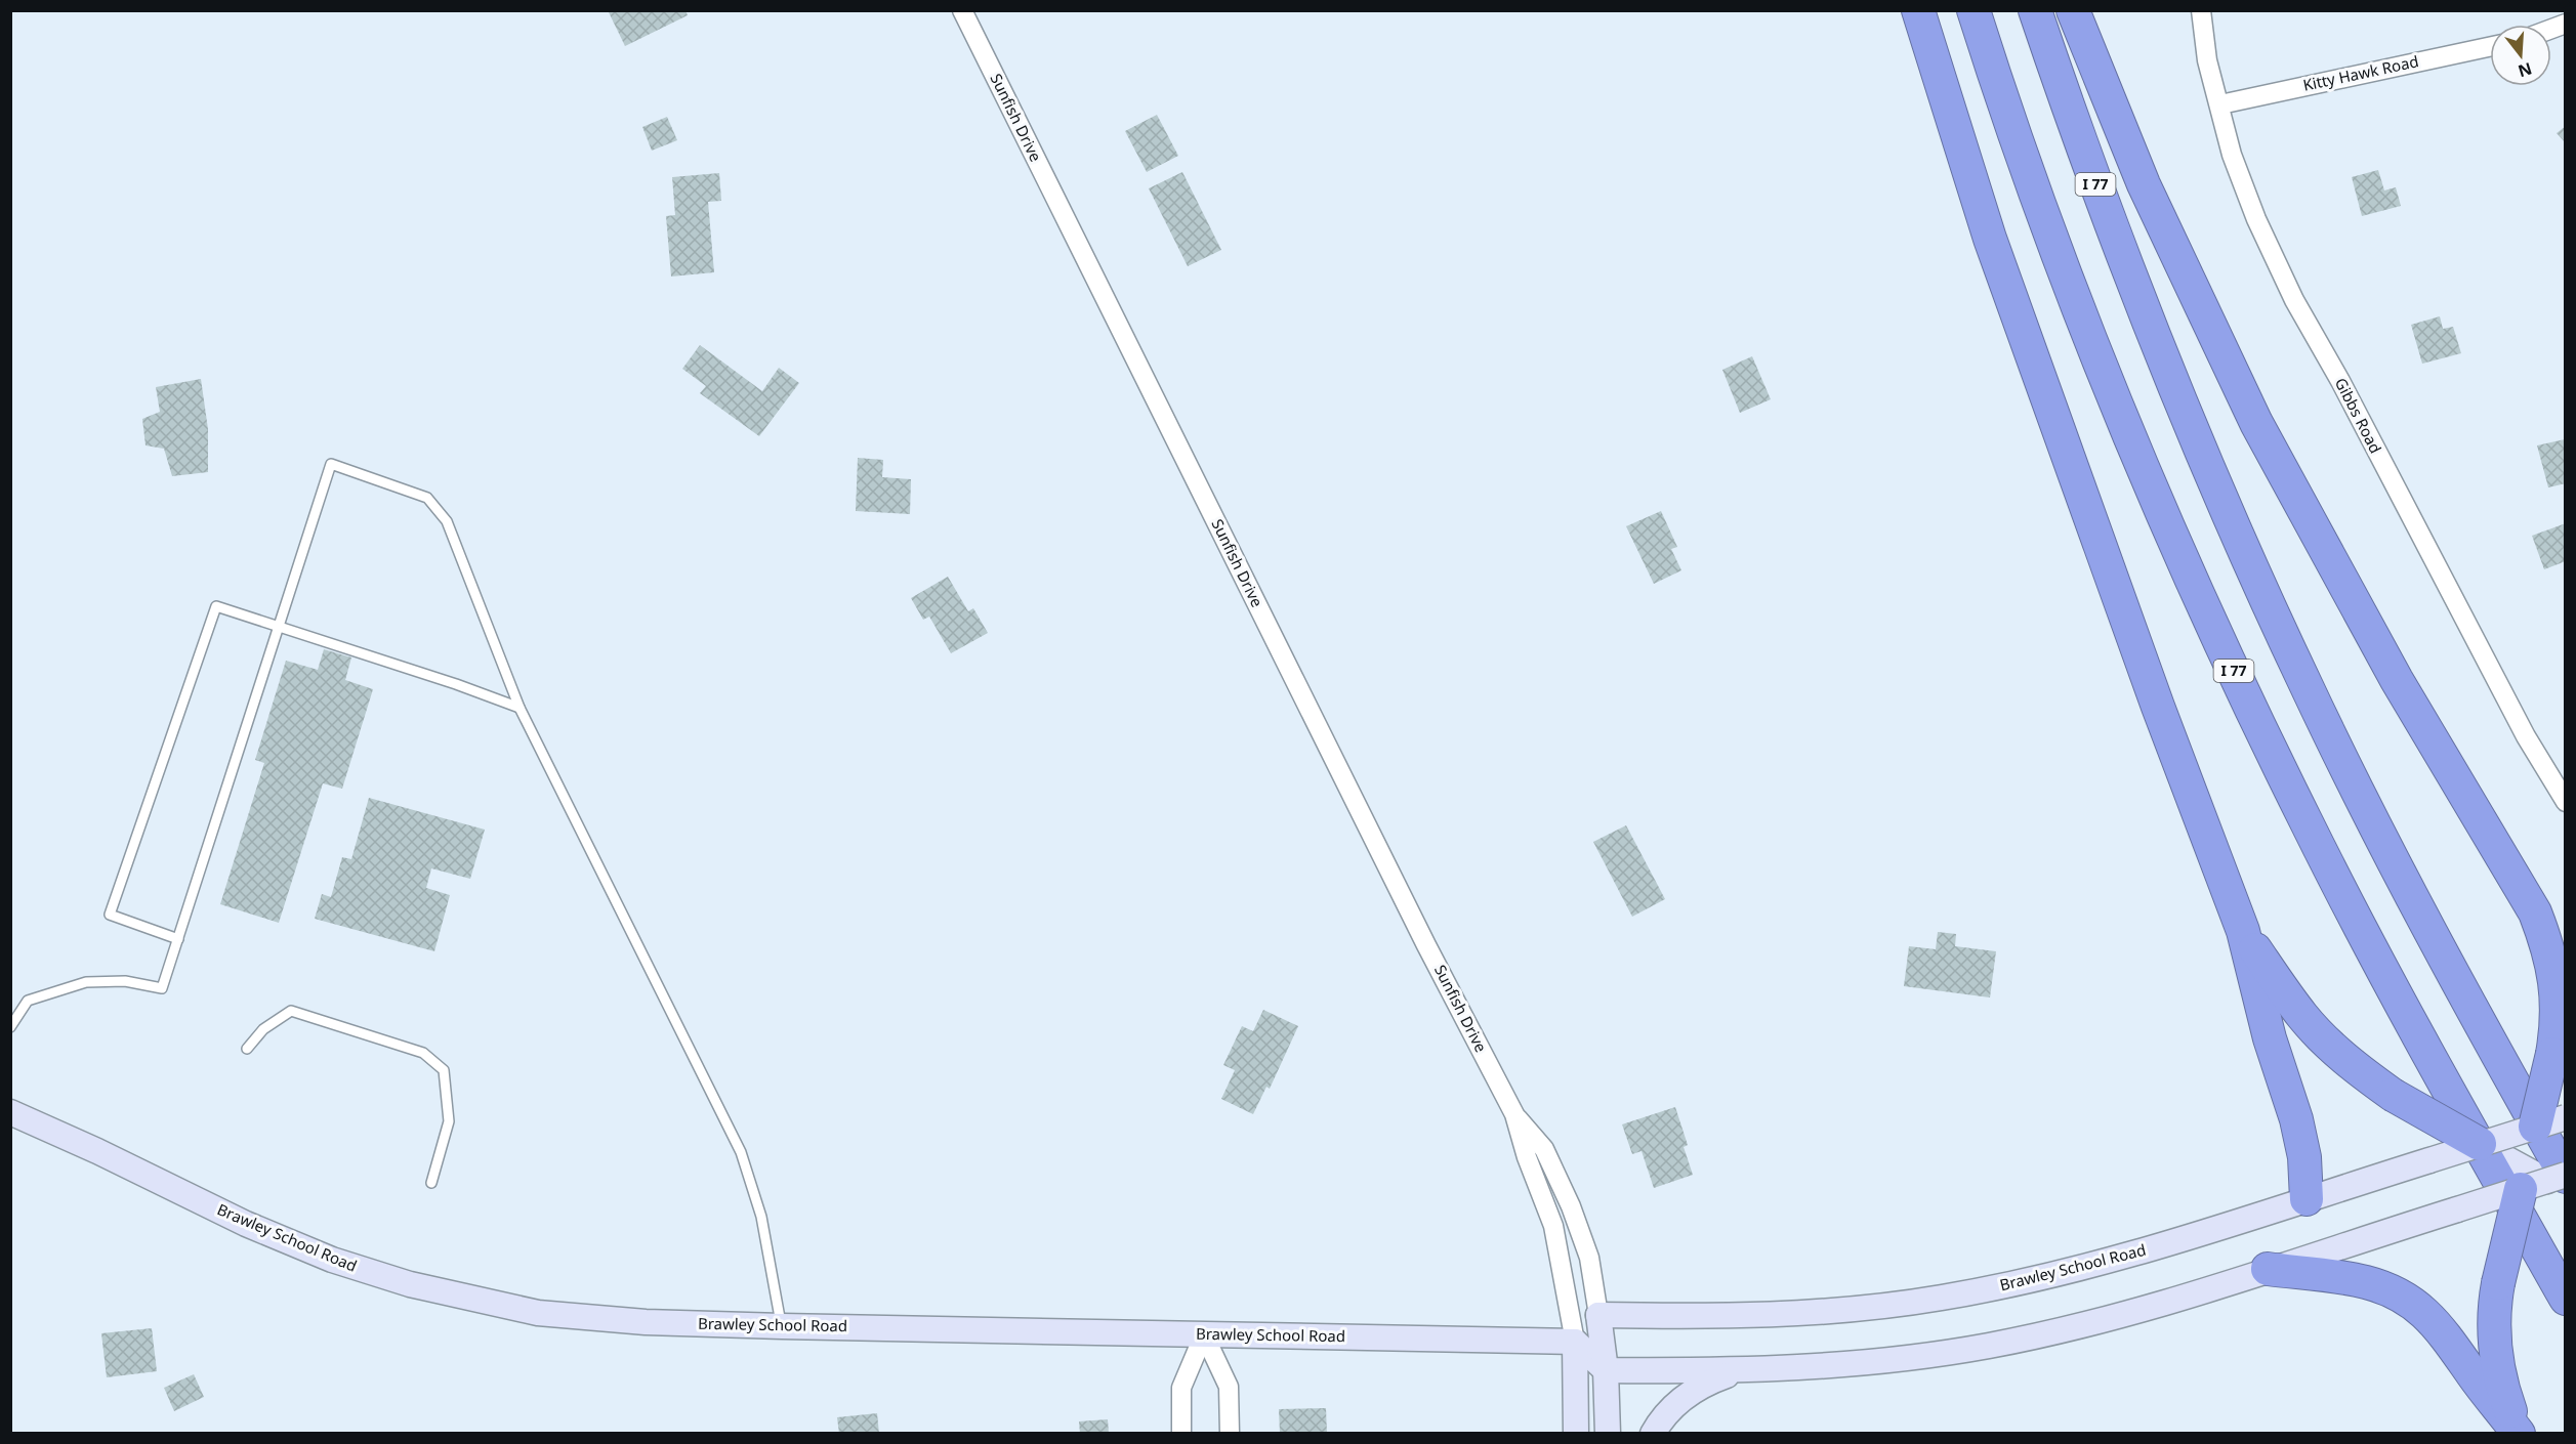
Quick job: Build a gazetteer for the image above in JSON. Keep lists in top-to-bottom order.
{
  "streets": {
    "highway": ["I 77"],
    "main road": ["Sunfish Drive", "Brawley School Road"],
    "street": ["Kitty Hawk Road", "Gibbs Road"]
  },
  "crossings": [
    ["Kitty Hawk Road", "Gibbs Road"],
    ["Sunfish Drive", "Brawley School Road"]
  ],
  "north": "bottom"
}
